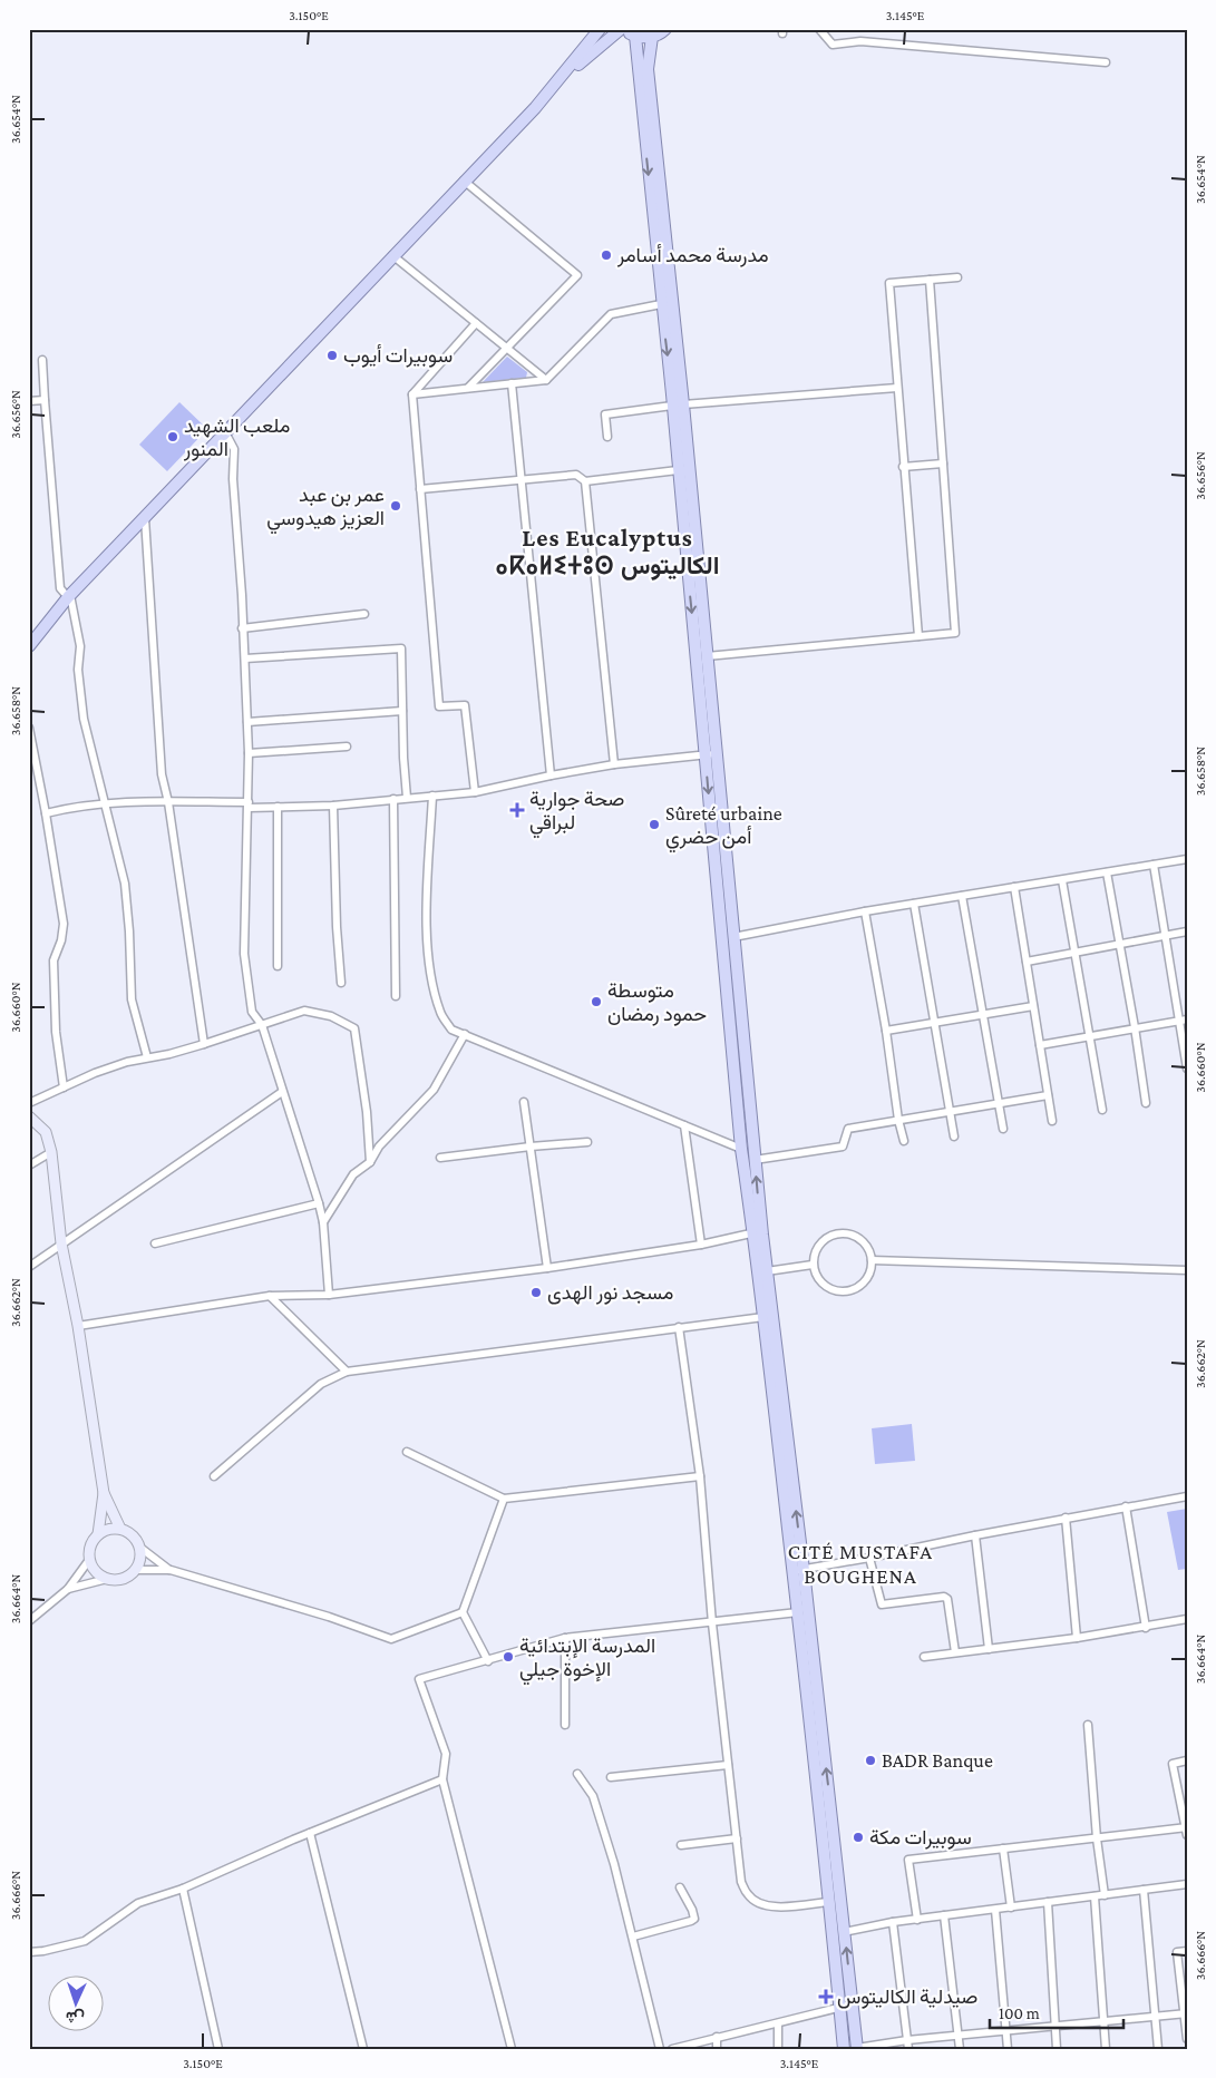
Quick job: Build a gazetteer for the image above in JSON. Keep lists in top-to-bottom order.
{
  "districts": ["Les Eucalyptus ⴰⴽⴰⵍⵉⵜⵓⵙ الكاليتوس", "CITÉ MUSTAFA BOUGHENA"],
  "places": {
    "other": [
      "مدرسة محمد أسامر",
      "سوبيرات أيوب",
      "ملعب الشهيد المنور",
      "عمر بن عبد العزيز هيدوسي",
      "Sûreté urbaine أمن حضري",
      "متوسطة حمود رمضان",
      "مسجد نور الهدى",
      "المدرسة الإبتدائية الإخوة جيلي",
      "BADR Banque",
      "سوبيرات مكة"
    ],
    "health": ["صحة جوارية لبراقي", "صيدلية الكاليتوس"]
  },
  "scale_bar": "100 m",
  "north": "bottom",
  "coordinates": [
    "3.150°E",
    "3.145°E",
    "36.654°N",
    "36.656°N",
    "36.658°N",
    "36.660°N",
    "36.662°N",
    "36.664°N",
    "36.666°N"
  ]
}
